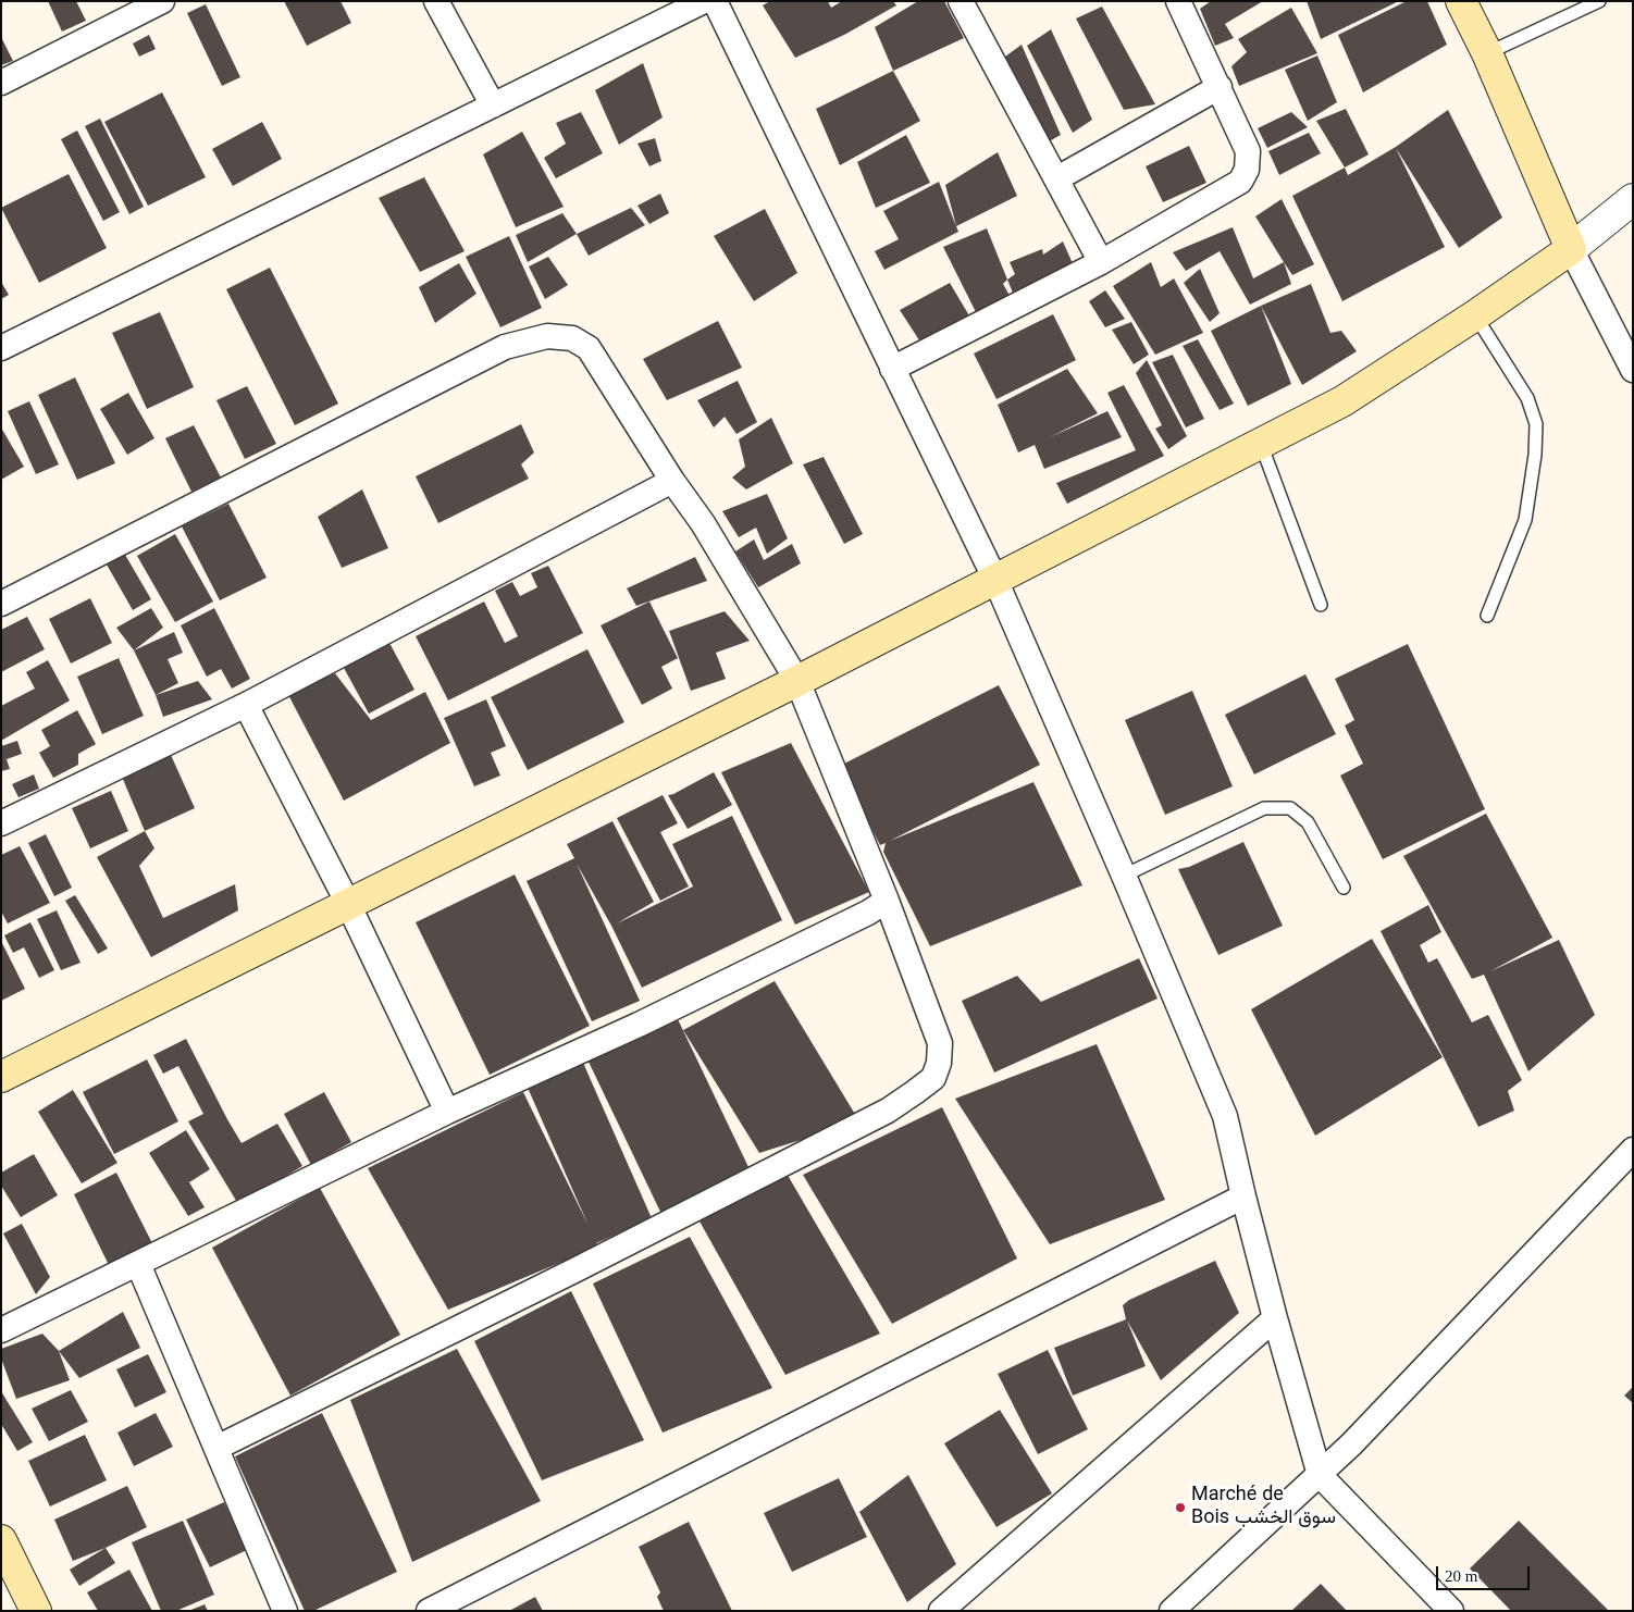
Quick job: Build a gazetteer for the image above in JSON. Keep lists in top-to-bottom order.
{
  "places": ["Marché de Bois سوق الخشب"],
  "scale_bar": "20 m"
}
